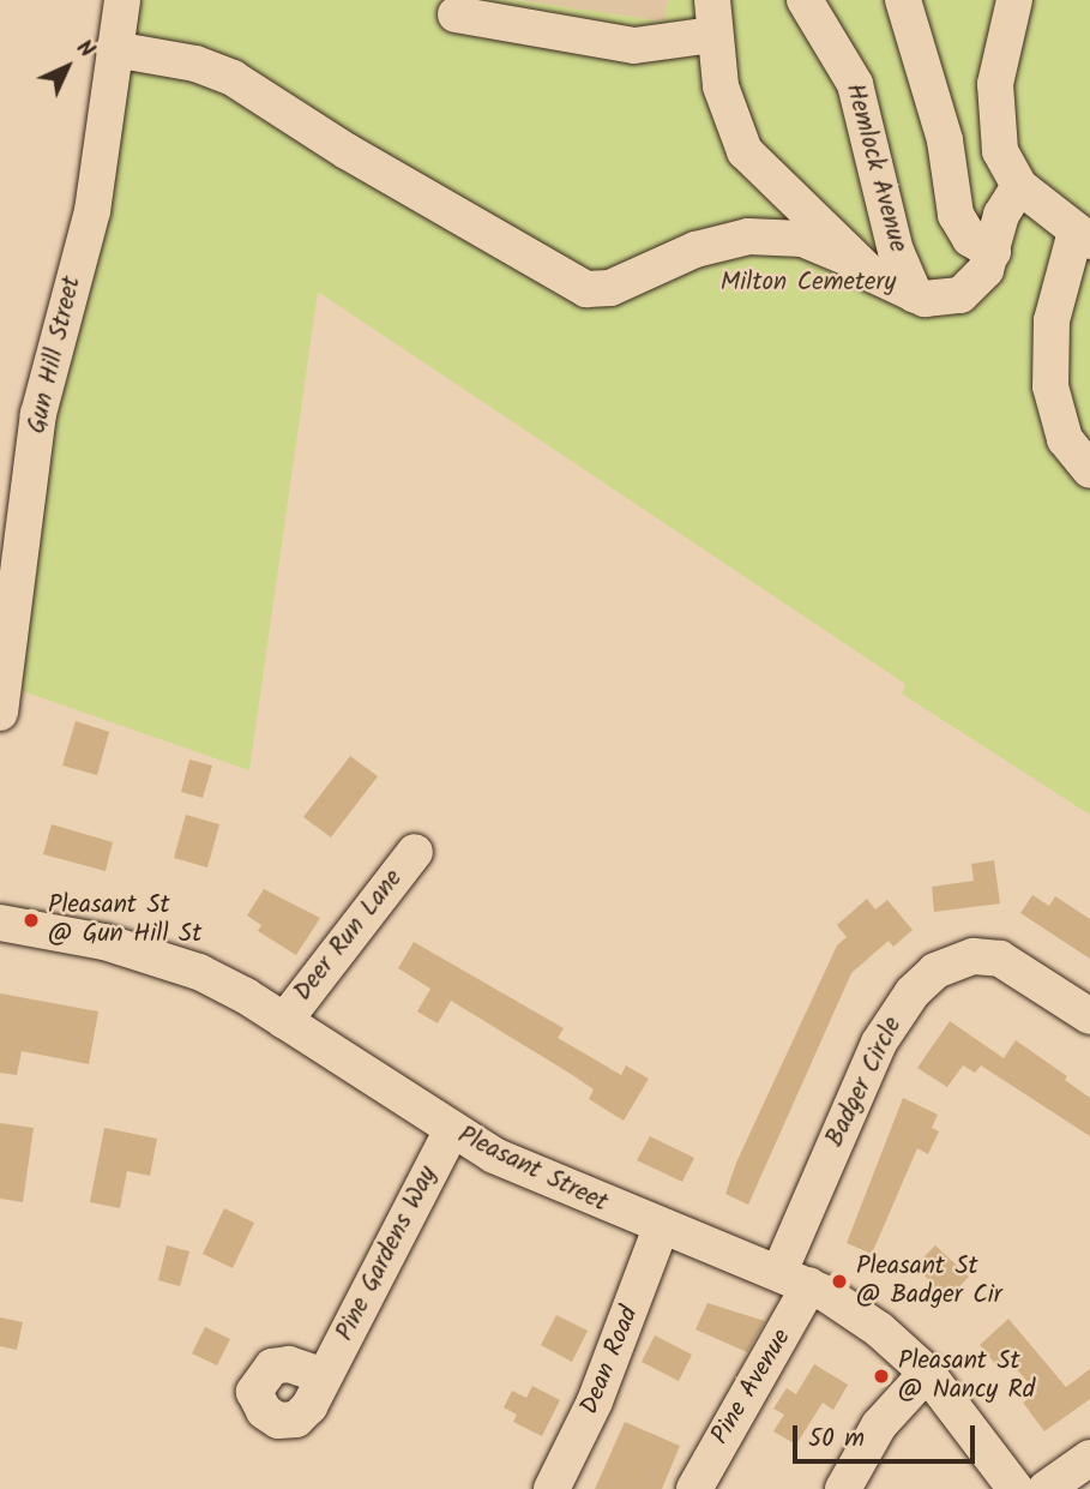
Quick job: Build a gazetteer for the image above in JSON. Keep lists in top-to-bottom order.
{
  "streets": {
    "street": [
      "Hemlock Avenue",
      "Gun Hill Street",
      "Deer Run Lane",
      "Badger Circle",
      "Pleasant Street",
      "Pine Gardens Way",
      "Dean Road",
      "Pine Avenue"
    ]
  },
  "crossings": [
    ["Deer Run Lane", "Pleasant Street"],
    ["Badger Circle", "Pleasant Street"],
    ["Badger Circle", "Pine Avenue"],
    ["Pleasant Street", "Pine Gardens Way"],
    ["Pleasant Street", "Dean Road"],
    ["Pleasant Street", "Pine Avenue"]
  ],
  "parks": ["Milton Cemetery"],
  "places": ["Pleasant St @ Gun Hill St", "Pleasant St @ Badger Cir", "Pleasant St @ Nancy Rd"],
  "scale_bar": "50 m",
  "north": "top right"
}
